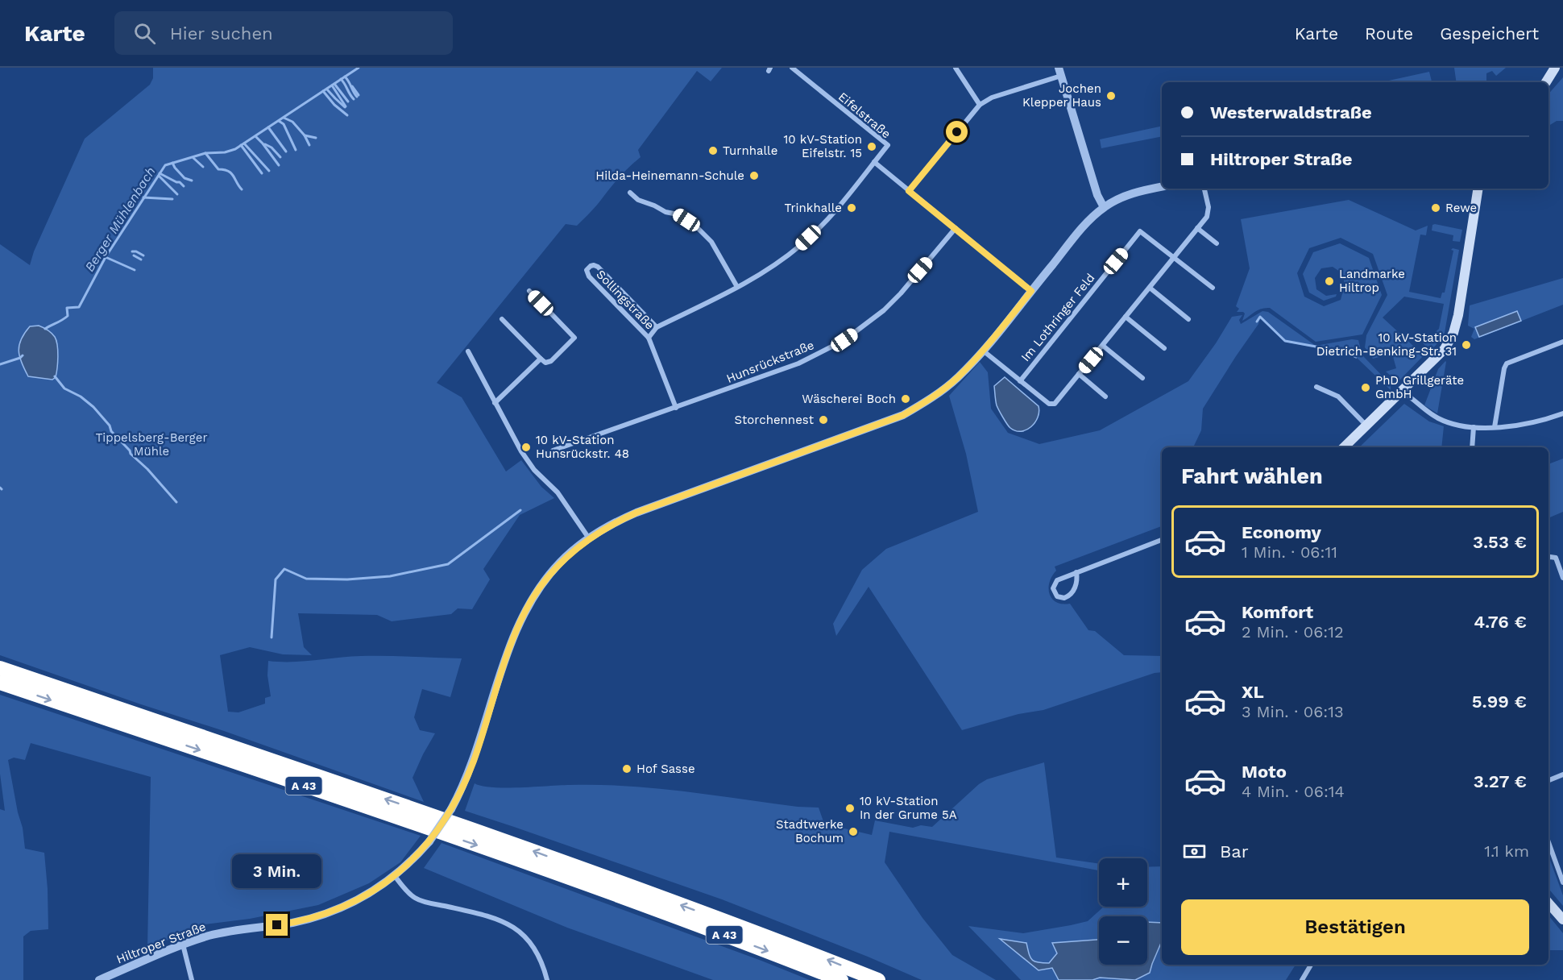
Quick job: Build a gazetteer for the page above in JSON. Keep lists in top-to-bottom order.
{
  "streets": {
    "highway": ["A 43"],
    "street": [
      "Eifelstraße",
      "Sollingstraße",
      "Im Lothringer Feld",
      "Hunsrückstraße",
      "Hiltroper Straße"
    ]
  },
  "crossings": [
    ["Sollingstraße", "Hunsrückstraße"]
  ],
  "water": ["Berger Mühlenbach"],
  "parks": ["Tippelsberg-Berger Mühle"],
  "places": [
    "Jochen Klepper Haus",
    "10 kV-Station Eifelstr. 15",
    "Turnhalle",
    "Hilda-Heinemann-Schule",
    "Trinkhalle",
    "Rewe",
    "Landmarke Hiltrop",
    "10 kV-Station Dietrich-Benking-Str. 31",
    "PhD Grillgeräte GmbH",
    "Wäscherei Boch",
    "Storchennest",
    "10 kV-Station Hunsrückstr. 48",
    "Hof Sasse",
    "10 kV-Station In der Grume 5A",
    "Stadtwerke Bochum"
  ],
  "page": {
    "header": "Karte",
    "search": "Hier suchen",
    "nav": ["Karte", "Route", "Gespeichert"],
    "banner": ["Westerwaldstraße", "Hiltroper Straße"],
    "heading": "Fahrt wählen",
    "list": [
      {
        "name": "Economy",
        "note": "1 Min. · 06:11",
        "value": "3.53 €"
      },
      {
        "name": "Komfort",
        "note": "2 Min. · 06:12",
        "value": "4.76 €"
      },
      {
        "name": "XL",
        "note": "3 Min. · 06:13",
        "value": "5.99 €"
      },
      {
        "name": "Moto",
        "note": "4 Min. · 06:14",
        "value": "3.27 €"
      }
    ],
    "pay": ["Bar", "1.1 km"],
    "bubble": "3 Min.",
    "map_buttons": ["+", "−"],
    "buttons": "Bestätigen"
  }
}
